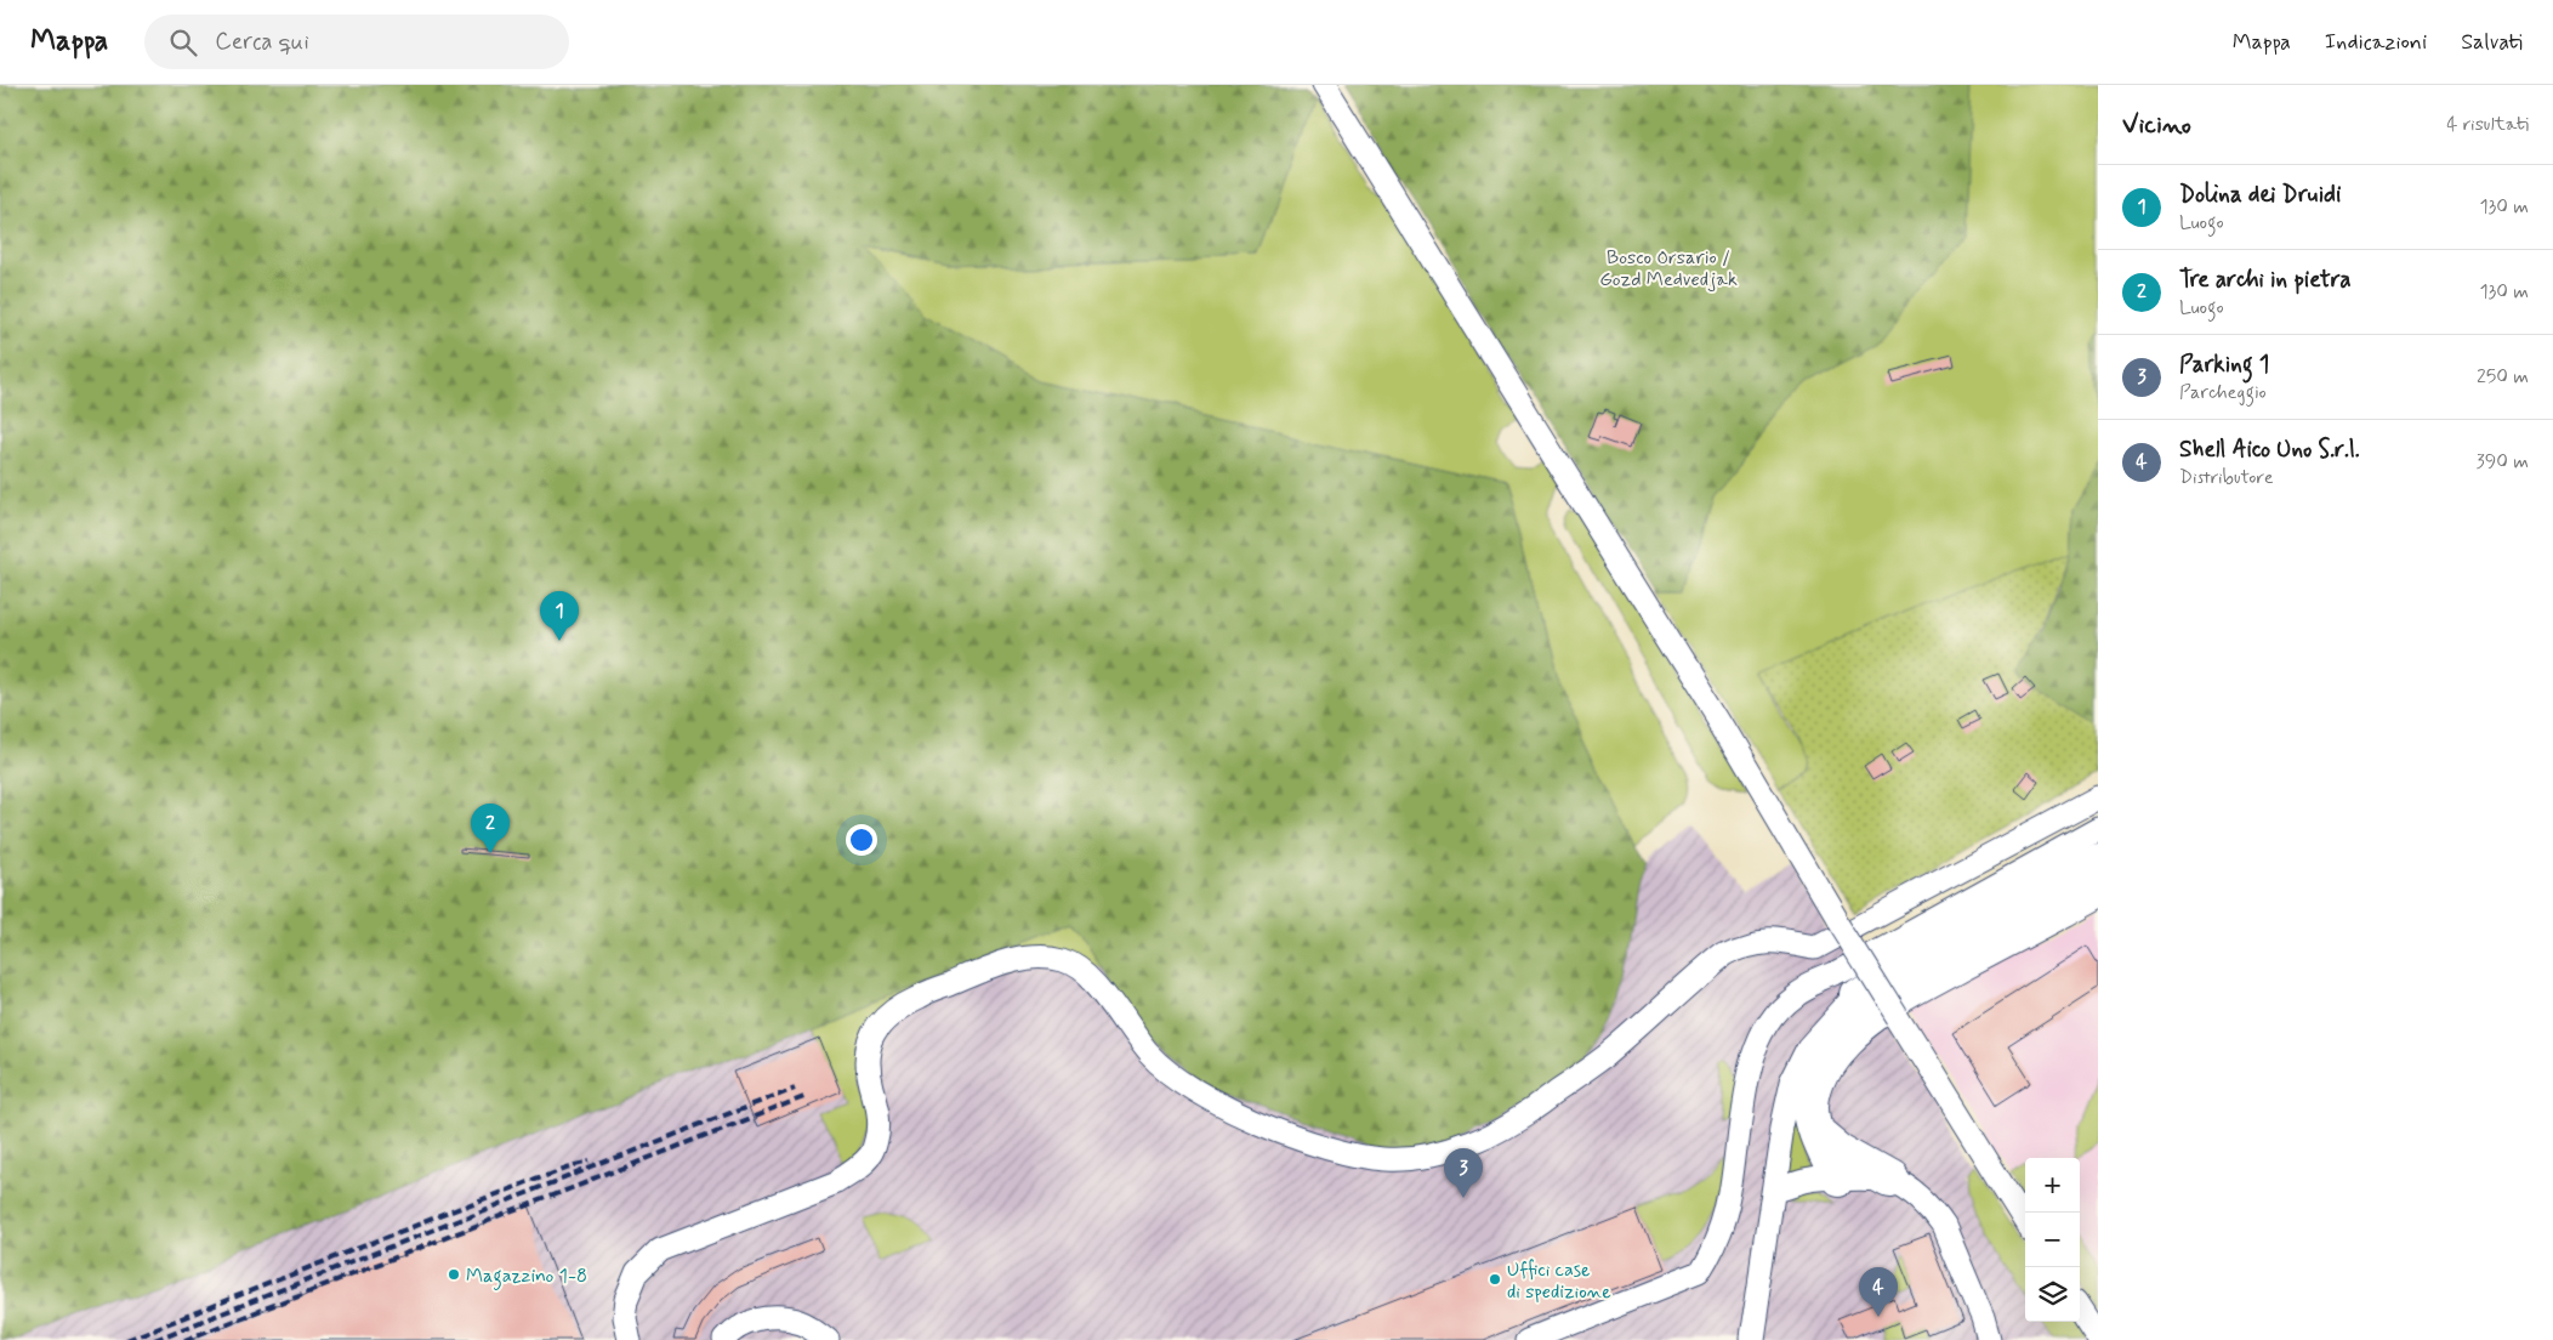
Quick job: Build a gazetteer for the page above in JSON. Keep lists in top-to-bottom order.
{
  "parks": ["Bosco Orsario / Gozd Medvedjak"],
  "places": ["Magazzino 1-8", "Uffici case di spedizione"],
  "page": {
    "header": "Mappa",
    "search": "Cerca qui",
    "nav": ["Mappa", "Indicazioni", "Salvati"],
    "heading": ["Vicino", "4 risultati"],
    "list": [
      {
        "mark": "1",
        "name": "Dolina dei Druidi",
        "note": "Luogo",
        "value": "130 m"
      },
      {
        "mark": "2",
        "name": "Tre archi in pietra",
        "note": "Luogo",
        "value": "130 m"
      },
      {
        "mark": "3",
        "name": "Parking 1",
        "note": "Parcheggio",
        "value": "250 m"
      },
      {
        "mark": "4",
        "name": "Shell Aico Uno S.r.l.",
        "note": "Distributore",
        "value": "390 m"
      }
    ],
    "pins": [
      "1",
      "2",
      "3",
      "4"
    ],
    "map_buttons": ["+", "−"]
  }
}
